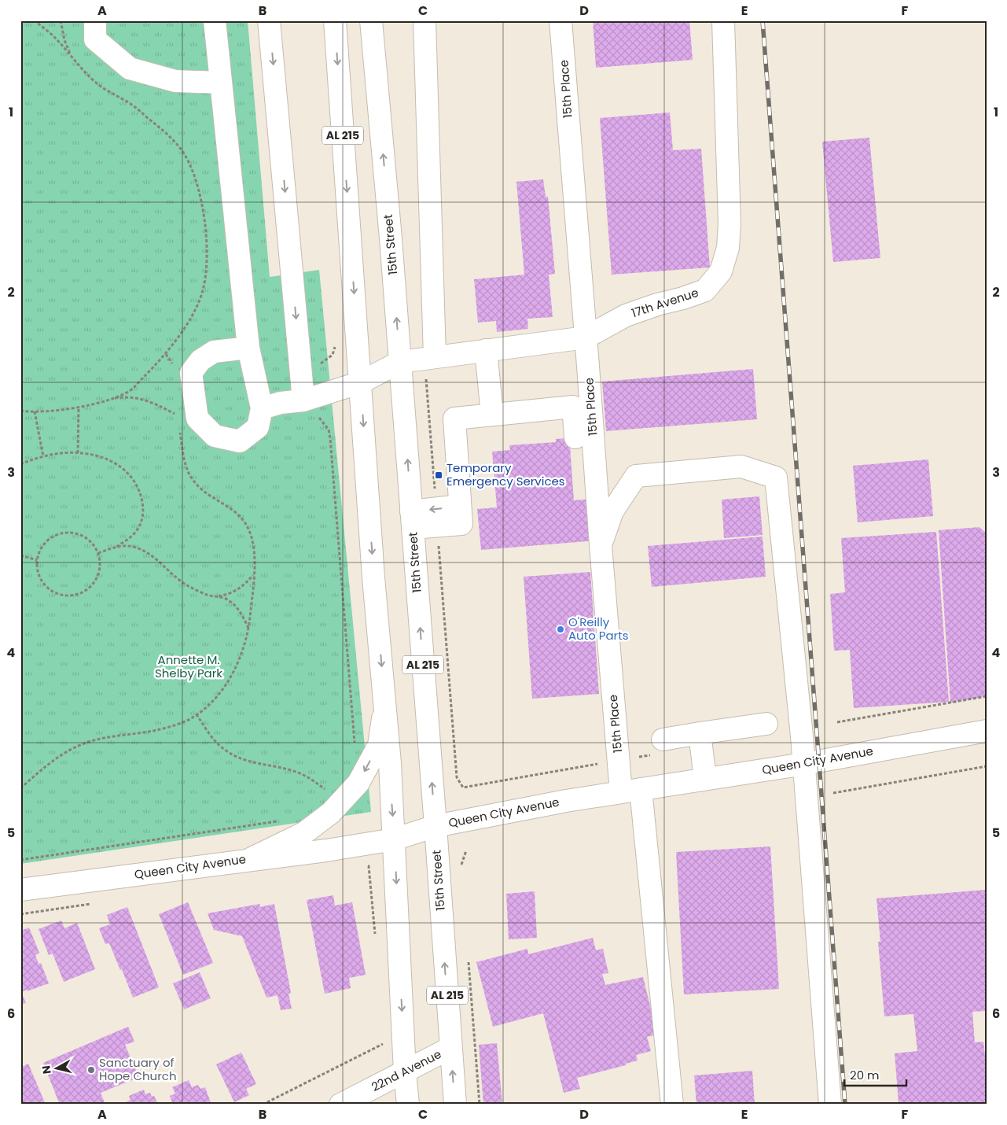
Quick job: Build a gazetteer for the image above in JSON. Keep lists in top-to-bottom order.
{
  "streets": {
    "street": [
      "15th Place",
      "AL 215",
      "15th Street",
      "17th Avenue",
      "Queen City Avenue",
      "22nd Avenue"
    ]
  },
  "crossings": [
    ["15th Place", "17th Avenue"],
    ["15th Place", "Queen City Avenue"],
    ["AL 215", "17th Avenue"],
    ["AL 215", "Queen City Avenue"],
    ["AL 215", "22nd Avenue"],
    ["15th Street", "17th Avenue"],
    ["15th Street", "Queen City Avenue"],
    ["15th Street", "22nd Avenue"]
  ],
  "parks": ["Annette M. Shelby Park"],
  "places": {
    "transit": ["Temporary Emergency Services"],
    "other": ["O'Reilly Auto Parts", "Sanctuary of Hope Church"]
  },
  "scale_bar": "20 m",
  "north": "left",
  "grid": {
    "columns": [
      "A",
      "B",
      "C",
      "D",
      "E",
      "F"
    ],
    "rows": [
      "1",
      "2",
      "3",
      "4",
      "5",
      "6"
    ]
  }
}
